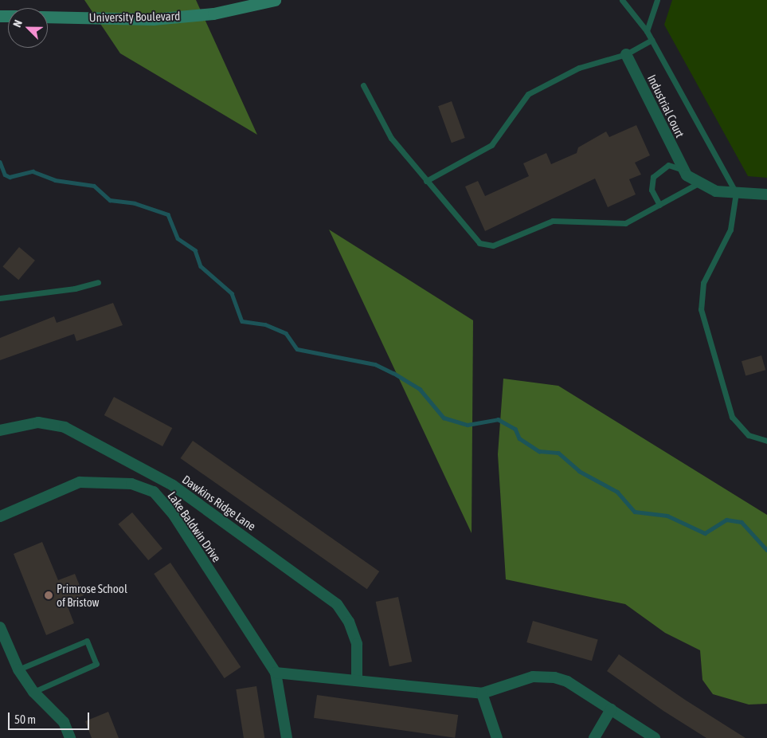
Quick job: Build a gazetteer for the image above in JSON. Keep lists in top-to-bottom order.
{
  "streets": {
    "main road": ["University Boulevard"],
    "street": ["Industrial Court", "Dawkins Ridge Lane", "Lake Baldwin Drive"]
  },
  "places": ["Primrose School of Bristow"],
  "scale_bar": "50 m",
  "north": "top left"
}
